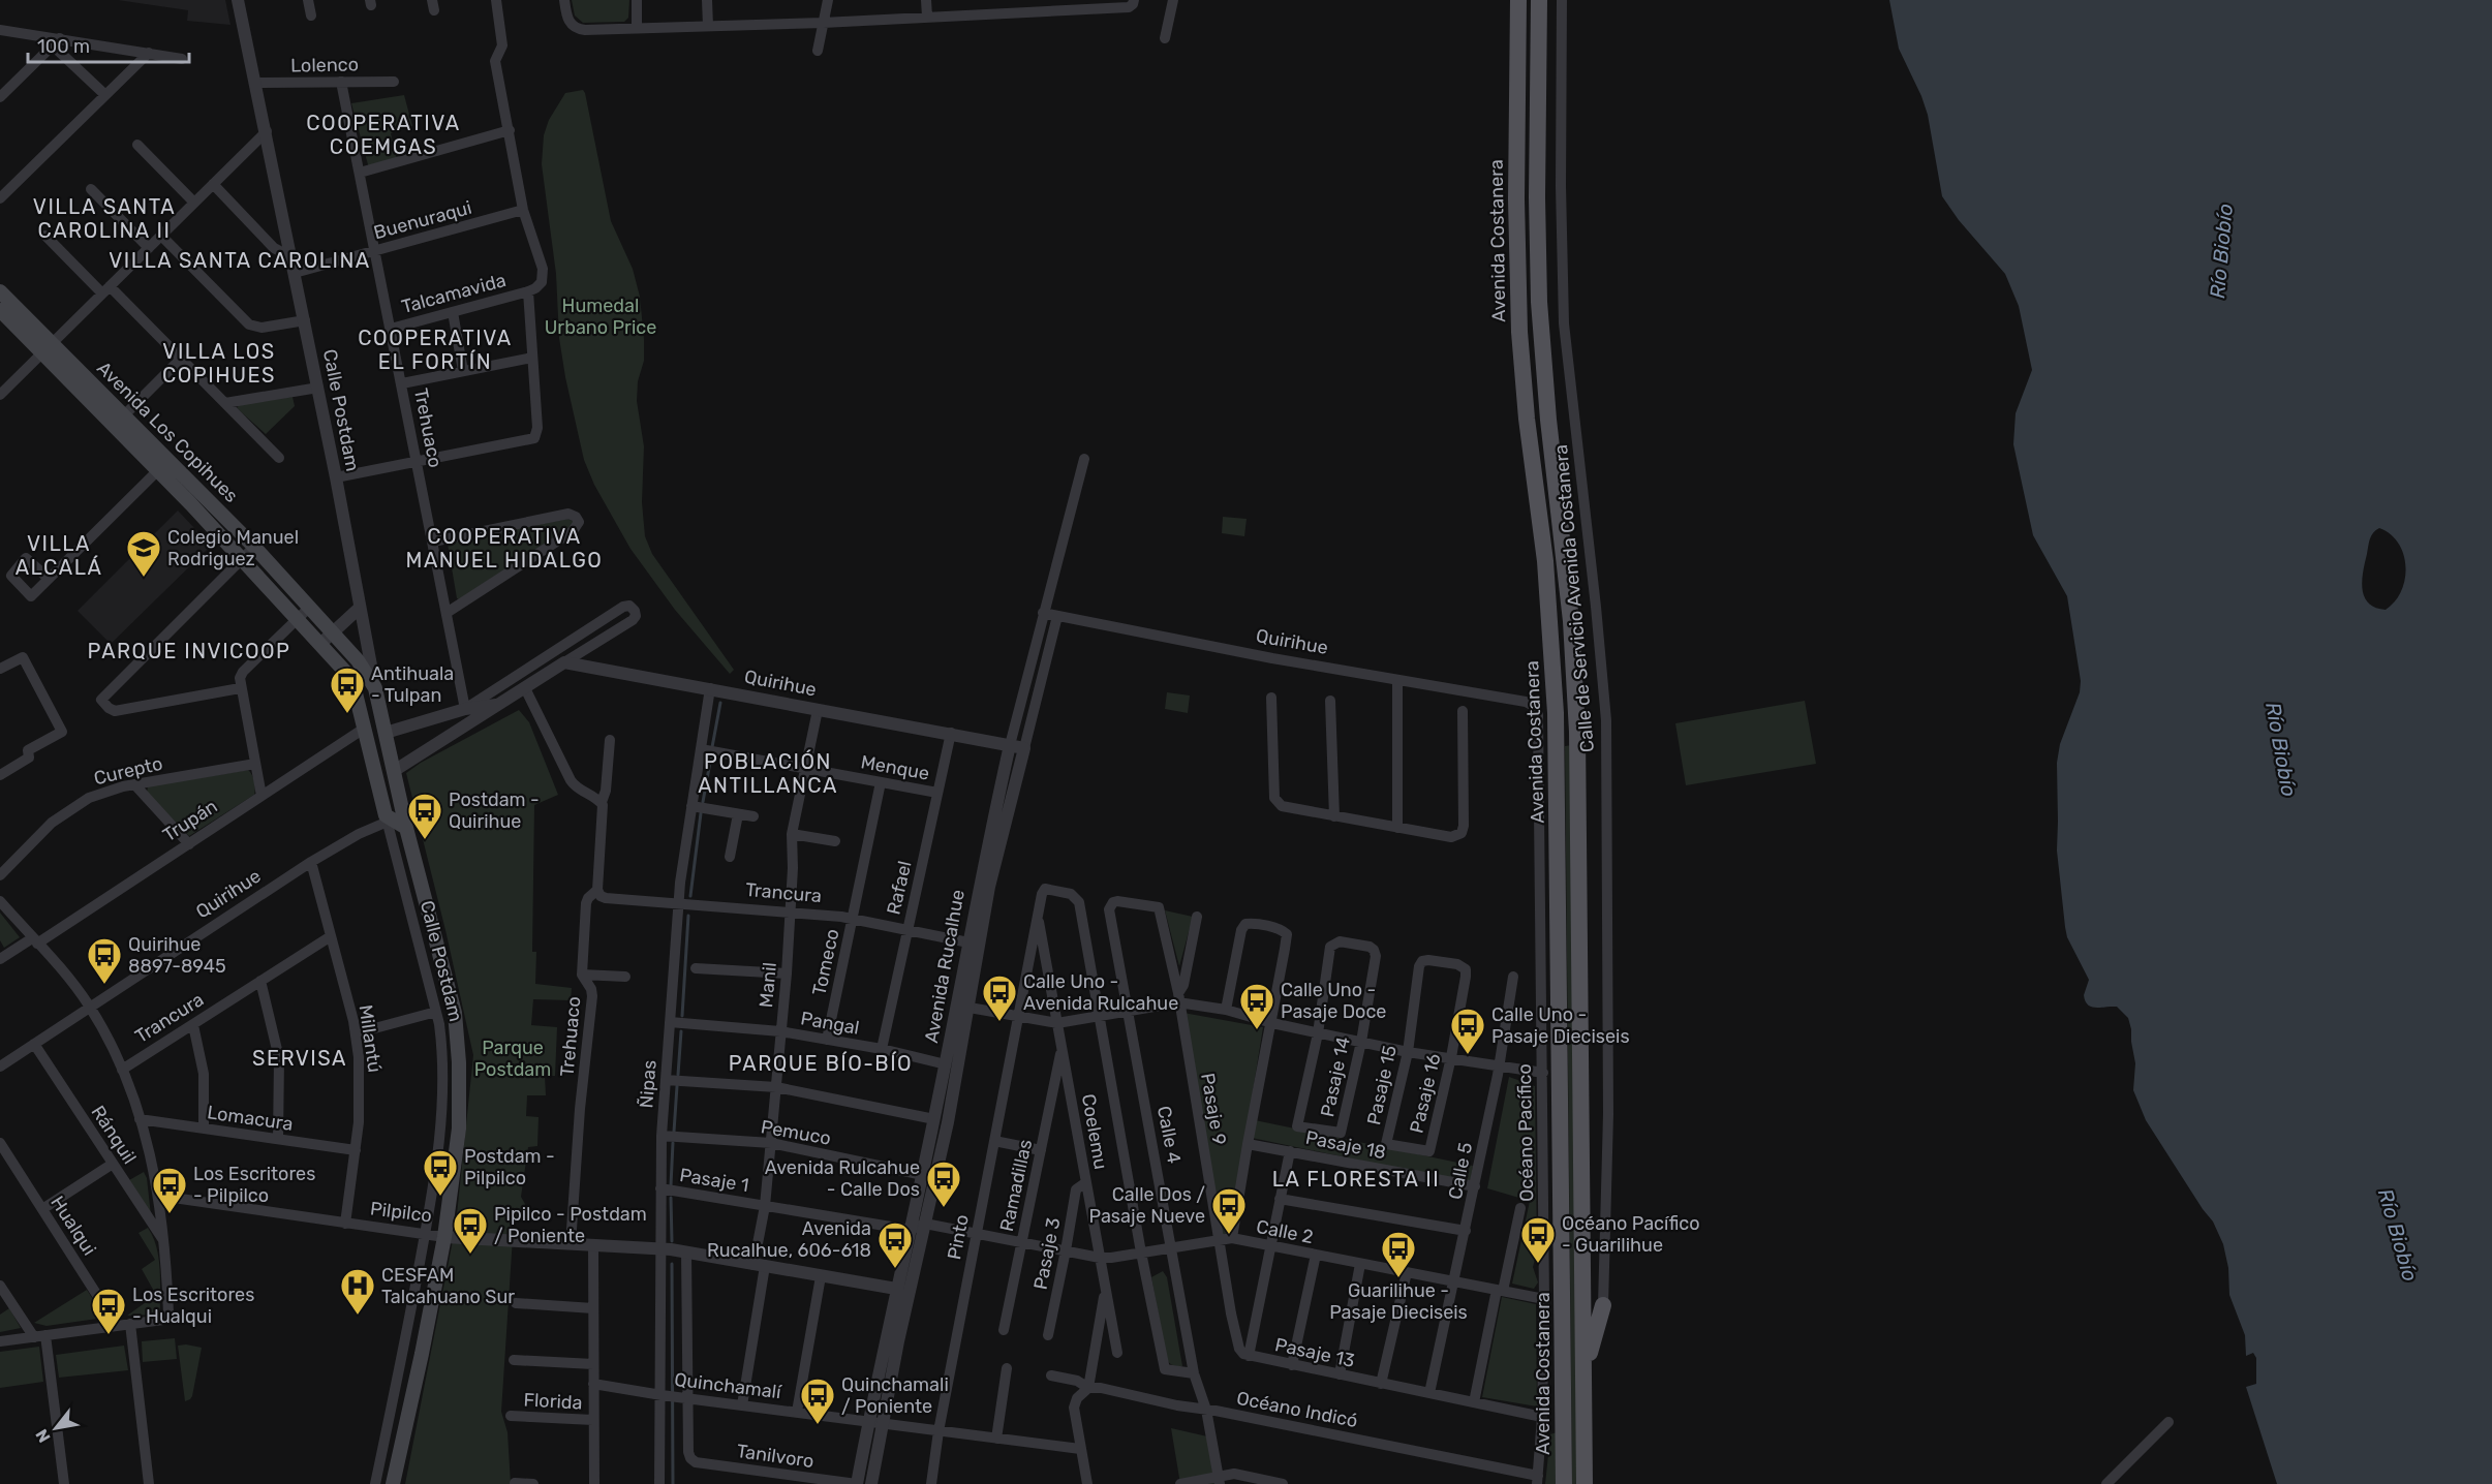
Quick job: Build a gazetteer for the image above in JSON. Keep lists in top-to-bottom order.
{
  "streets": {
    "main road": ["Avenida Costanera", "Calle Postdam", "Avenida Los Copihues"],
    "street": [
      "Lolenco",
      "Buenuraqui",
      "Talcamavida",
      "Trehuaco",
      "Calle de Servicio Avenida Costanera",
      "Quirihue",
      "Menque",
      "Curepto",
      "Trupán",
      "Rafael",
      "Trancura",
      "Tomeco",
      "Avenida Rucalhue",
      "Manil",
      "Pangal",
      "Millantú",
      "Pasaje 14",
      "Ñipas",
      "Pasaje 15",
      "Pasaje 16",
      "Pasaje 9",
      "Lomacura",
      "Coelemu",
      "Pemuco",
      "Océano Pacífico",
      "Ránquil",
      "Calle 4",
      "Pasaje 18",
      "Calle 5",
      "Pasaje 1",
      "Ramadillas",
      "Pilpilco",
      "Hualqui",
      "Calle 2",
      "Pinto",
      "Pasaje 3",
      "Pasaje 13",
      "Quinchamalí",
      "Florida",
      "Océano Indicó",
      "Tanilvoro"
    ]
  },
  "crossings": [
    ["Lolenco", "Calle Postdam"],
    ["Lolenco", "Trehuaco"],
    ["Buenuraqui", "Calle Postdam"],
    ["Buenuraqui", "Trehuaco"],
    ["Talcamavida", "Trehuaco"],
    ["Calle Postdam", "Avenida Los Copihues"],
    ["Calle Postdam", "Quirihue"],
    ["Calle Postdam", "Trupán"],
    ["Calle Postdam", "Pilpilco"],
    ["Trehuaco", "Trancura"],
    ["Trehuaco", "Pilpilco"],
    ["Quirihue", "Rafael"],
    ["Quirihue", "Avenida Rucalhue"],
    ["Quirihue", "Manil"],
    ["Quirihue", "Millantú"],
    ["Quirihue", "Ñipas"],
    ["Quirihue", "Océano Pacífico"],
    ["Quirihue", "Ránquil"],
    ["Menque", "Rafael"],
    ["Menque", "Tomeco"],
    ["Menque", "Manil"],
    ["Menque", "Ñipas"],
    ["Rafael", "Trancura"],
    ["Rafael", "Pangal"],
    ["Trancura", "Tomeco"],
    ["Trancura", "Avenida Rucalhue"],
    ["Trancura", "Manil"],
    ["Trancura", "Millantú"],
    ["Trancura", "Ñipas"],
    ["Tomeco", "Pangal"],
    ["Avenida Rucalhue", "Pangal"],
    ["Avenida Rucalhue", "Pemuco"],
    ["Avenida Rucalhue", "Pasaje 1"],
    ["Avenida Rucalhue", "Pilpilco"],
    ["Avenida Rucalhue", "Calle 2"],
    ["Avenida Rucalhue", "Quinchamalí"],
    ["Avenida Rucalhue", "Tanilvoro"],
    ["Manil", "Pangal"],
    ["Manil", "Pemuco"],
    ["Manil", "Pasaje 1"],
    ["Manil", "Pilpilco"],
    ["Manil", "Quinchamalí"],
    ["Pangal", "Ñipas"],
    ["Millantú", "Lomacura"],
    ["Millantú", "Pilpilco"],
    ["Ñipas", "Pemuco"],
    ["Ñipas", "Pasaje 1"],
    ["Ñipas", "Pilpilco"],
    ["Ñipas", "Quinchamalí"],
    ["Pasaje 15", "Pasaje 16"],
    ["Pasaje 9", "Calle 4"],
    ["Pasaje 9", "Calle 2"],
    ["Pasaje 9", "Pasaje 13"],
    ["Coelemu", "Ramadillas"],
    ["Coelemu", "Calle 2"],
    ["Coelemu", "Pinto"],
    ["Coelemu", "Pasaje 3"],
    ["Océano Pacífico", "Calle 2"],
    ["Océano Pacífico", "Pasaje 13"],
    ["Océano Pacífico", "Océano Indicó"],
    ["Calle 4", "Calle 2"],
    ["Calle 4", "Océano Indicó"],
    ["Pasaje 18", "Calle 5"],
    ["Pasaje 18", "Pasaje 13"],
    ["Calle 5", "Calle 2"],
    ["Calle 5", "Pasaje 13"],
    ["Ramadillas", "Calle 2"],
    ["Calle 2", "Pinto"],
    ["Calle 2", "Pasaje 3"],
    ["Calle 2", "Pasaje 13"],
    ["Pinto", "Quinchamalí"],
    ["Quinchamalí", "Tanilvoro"]
  ],
  "districts": [
    "COOPERATIVA COEMGAS",
    "VILLA SANTA CAROLINA II",
    "VILLA SANTA CAROLINA",
    "COOPERATIVA EL FORTÍN",
    "VILLA LOS COPIHUES",
    "COOPERATIVA MANUEL HIDALGO",
    "VILLA ALCALÁ",
    "PARQUE INVICOOP",
    "POBLACIÓN ANTILLANCA",
    "SERVISA",
    "PARQUE BÍO-BÍO",
    "LA FLORESTA II"
  ],
  "water": ["Río Biobío"],
  "parks": ["Humedal Urbano Price", "Parque Postdam"],
  "places": {
    "school or university": ["Colegio Manuel Rodriguez"],
    "bus stop": [
      "Antihuala - Tulpan",
      "Postdam - Quirihue",
      "Quirihue 8897-8945",
      "Calle Uno - Avenida Rulcahue",
      "Calle Uno - Pasaje Doce",
      "Calle Uno - Pasaje Dieciseis",
      "Postdam - Pilpilco",
      "Avenida Rulcahue - Calle Dos",
      "Los Escritores - Pilpilco",
      "Calle Dos / Pasaje Nueve",
      "Pipilco - Postdam / Poniente",
      "Océano Pacífico - Guarilihue",
      "Avenida Rucalhue, 606-618",
      "Guarilihue - Pasaje Dieciseis",
      "Los Escritores - Hualqui",
      "Quinchamali / Poniente"
    ],
    "hospital": ["CESFAM Talcahuano Sur"]
  },
  "scale_bar": "100 m",
  "north": "bottom left"
}
